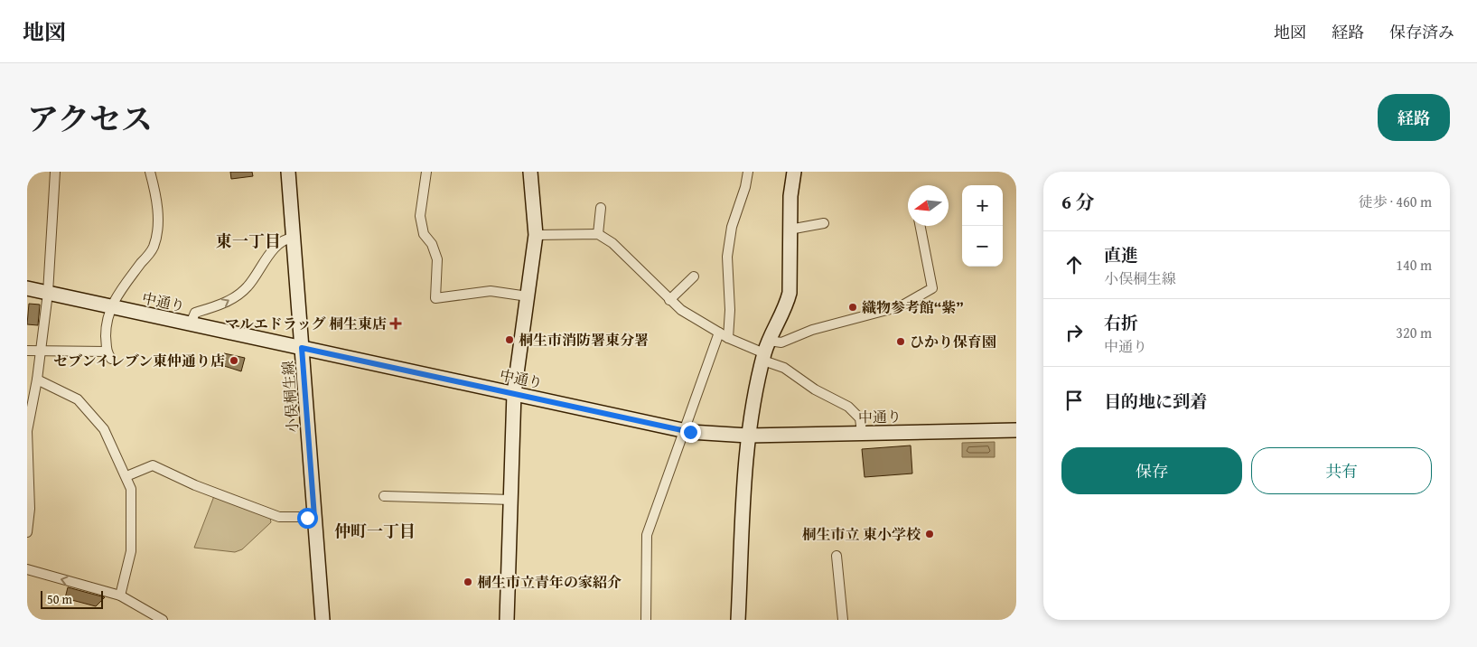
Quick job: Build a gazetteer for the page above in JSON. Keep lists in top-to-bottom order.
{
  "streets": {
    "street": ["中通り", "小俣桐生線"]
  },
  "crossings": [
    ["中通り", "小俣桐生線"]
  ],
  "districts": ["東一丁目", "仲町一丁目"],
  "places": {
    "other": [
      "織物参考館“紫”",
      "桐生市消防署東分署",
      "ひかり保育園",
      "セブンイレブン東仲通り店",
      "桐生市立 東小学校",
      "桐生市立青年の家紹介"
    ],
    "health": ["マルエドラッグ 桐生東店"]
  },
  "scale_bar": "50 m",
  "north": "left",
  "page": {
    "header": "地図",
    "nav": ["地図", "経路", "保存済み"],
    "title": "アクセス",
    "buttons": [
      "経路",
      ["保存", "共有"]
    ],
    "heading": ["6 分", "徒歩 · 460 m"],
    "map_buttons": ["+", "−"],
    "list": [
      ["直進", "小俣桐生線", "140 m"],
      ["右折", "中通り", "320 m"],
      "目的地に到着"
    ],
    "scale": "50 m"
  }
}
